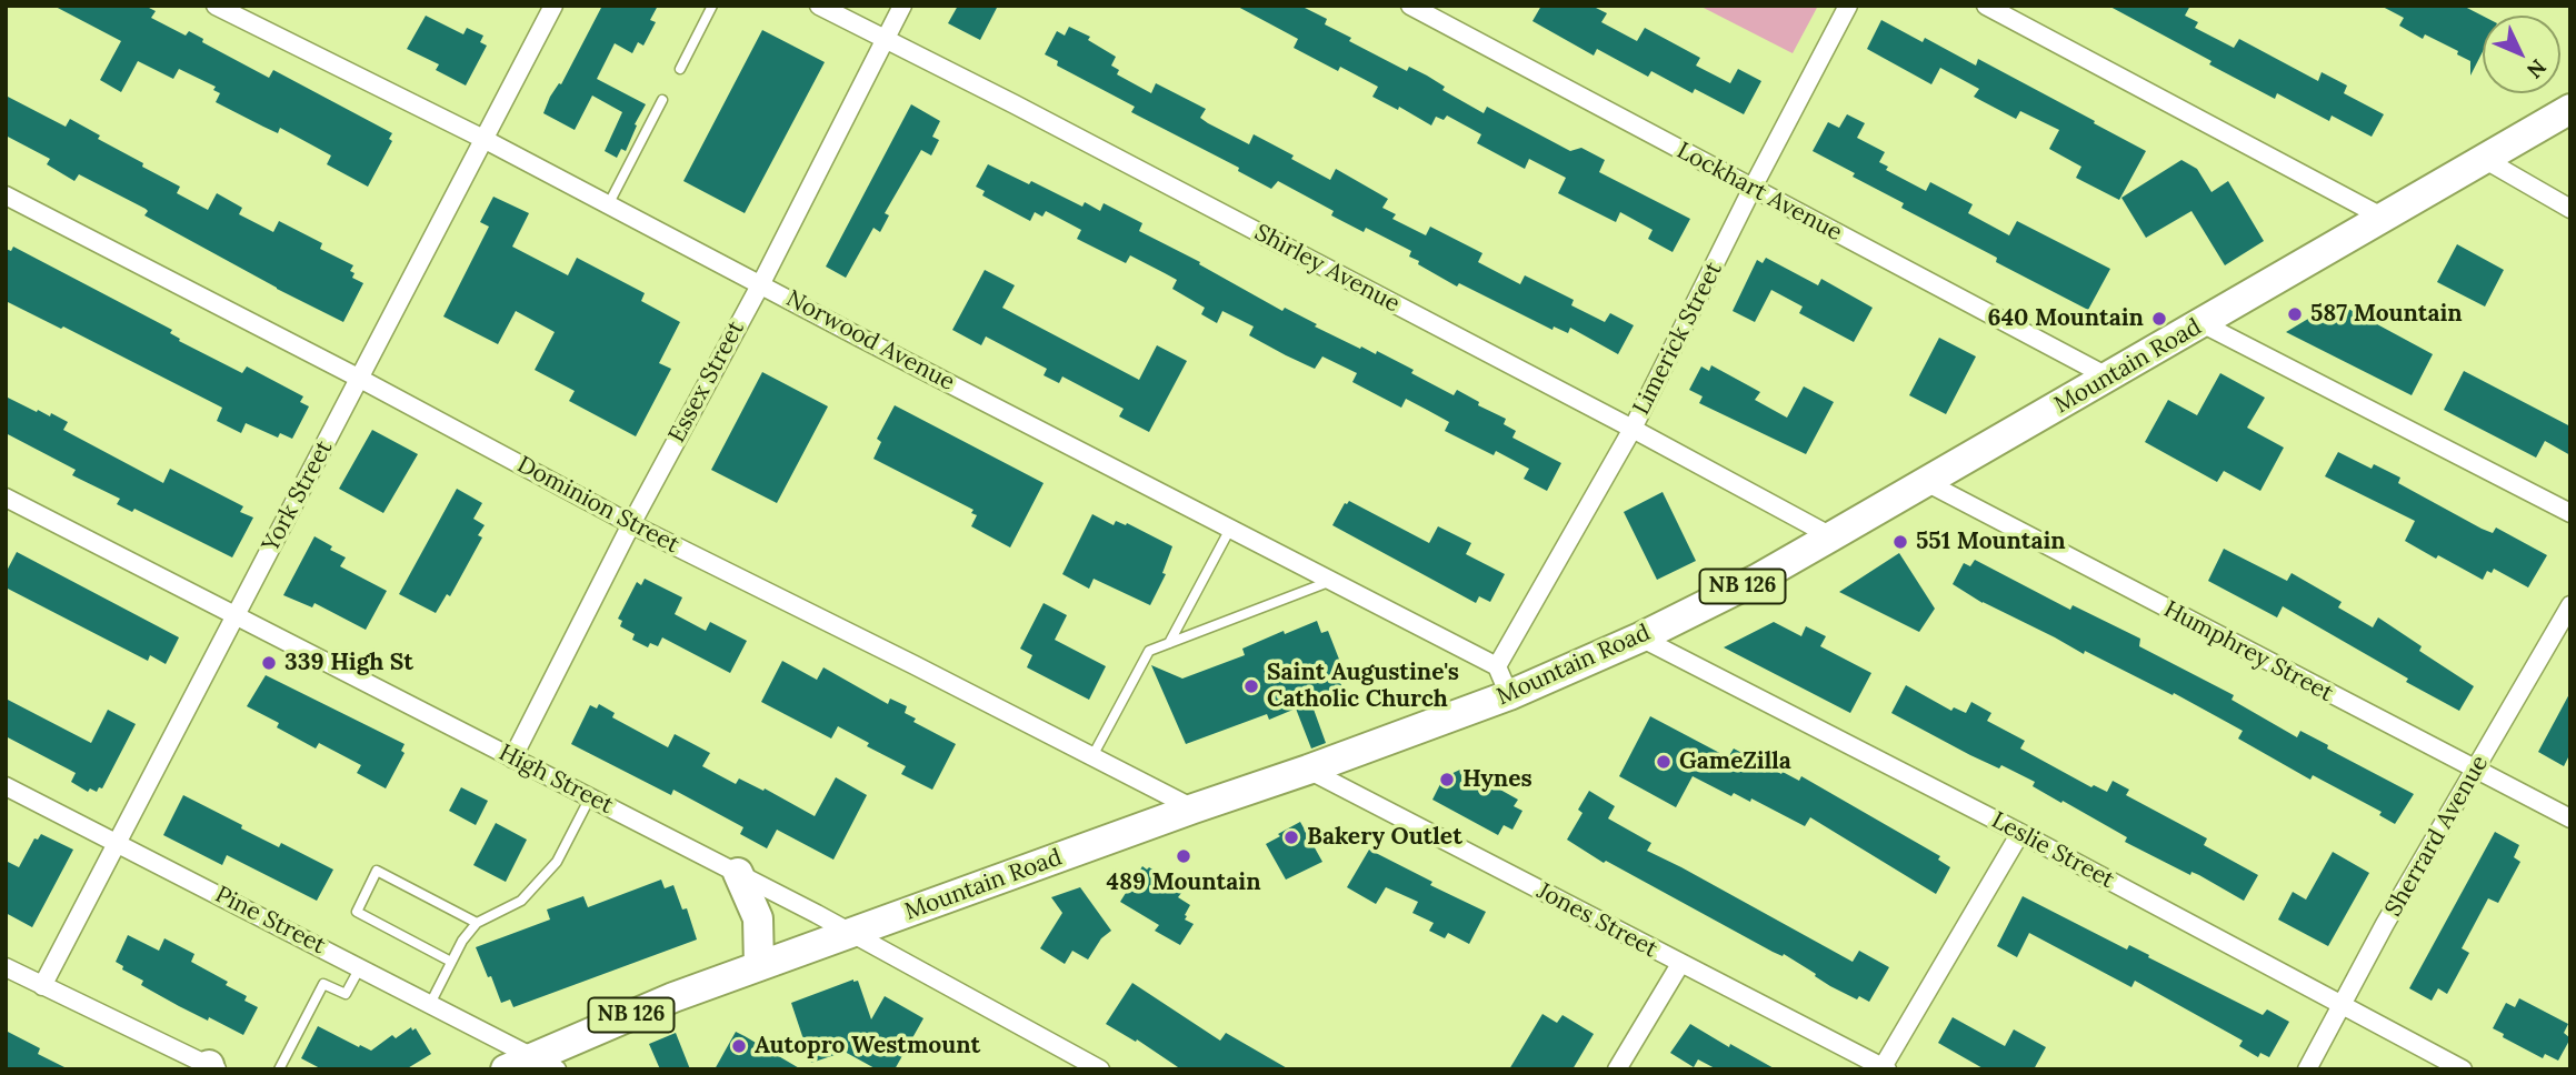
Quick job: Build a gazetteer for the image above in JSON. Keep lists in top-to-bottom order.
{
  "streets": {
    "main road": ["Mountain Road", "NB 126"],
    "street": [
      "Lockhart Avenue",
      "Shirley Avenue",
      "Limerick Street",
      "Norwood Avenue",
      "Essex Street",
      "York Street",
      "Dominion Street",
      "Humphrey Street",
      "High Street",
      "Sherrard Avenue",
      "Leslie Street",
      "Pine Street",
      "Jones Street"
    ]
  },
  "crossings": [
    ["Lockhart Avenue", "Limerick Street"],
    ["Lockhart Avenue", "Mountain Road"],
    ["Shirley Avenue", "Limerick Street"],
    ["Shirley Avenue", "Mountain Road"],
    ["Shirley Avenue", "Essex Street"],
    ["Limerick Street", "Norwood Avenue"],
    ["Norwood Avenue", "Essex Street"],
    ["Norwood Avenue", "York Street"],
    ["Mountain Road", "Dominion Street"],
    ["Mountain Road", "Humphrey Street"],
    ["Mountain Road", "High Street"],
    ["Mountain Road", "Leslie Street"],
    ["Mountain Road", "Pine Street"],
    ["Mountain Road", "Jones Street"],
    ["Essex Street", "Dominion Street"],
    ["Essex Street", "High Street"],
    ["York Street", "Dominion Street"],
    ["York Street", "High Street"],
    ["York Street", "Pine Street"],
    ["Humphrey Street", "Sherrard Avenue"],
    ["Sherrard Avenue", "Leslie Street"]
  ],
  "places": [
    "587 Mountain",
    "640 Mountain",
    "551 Mountain",
    "339 High St",
    "Saint Augustine's Catholic Church",
    "GameZilla",
    "Hynes",
    "Bakery Outlet",
    "489 Mountain",
    "Autopro Westmount"
  ],
  "north": "bottom right"
}
